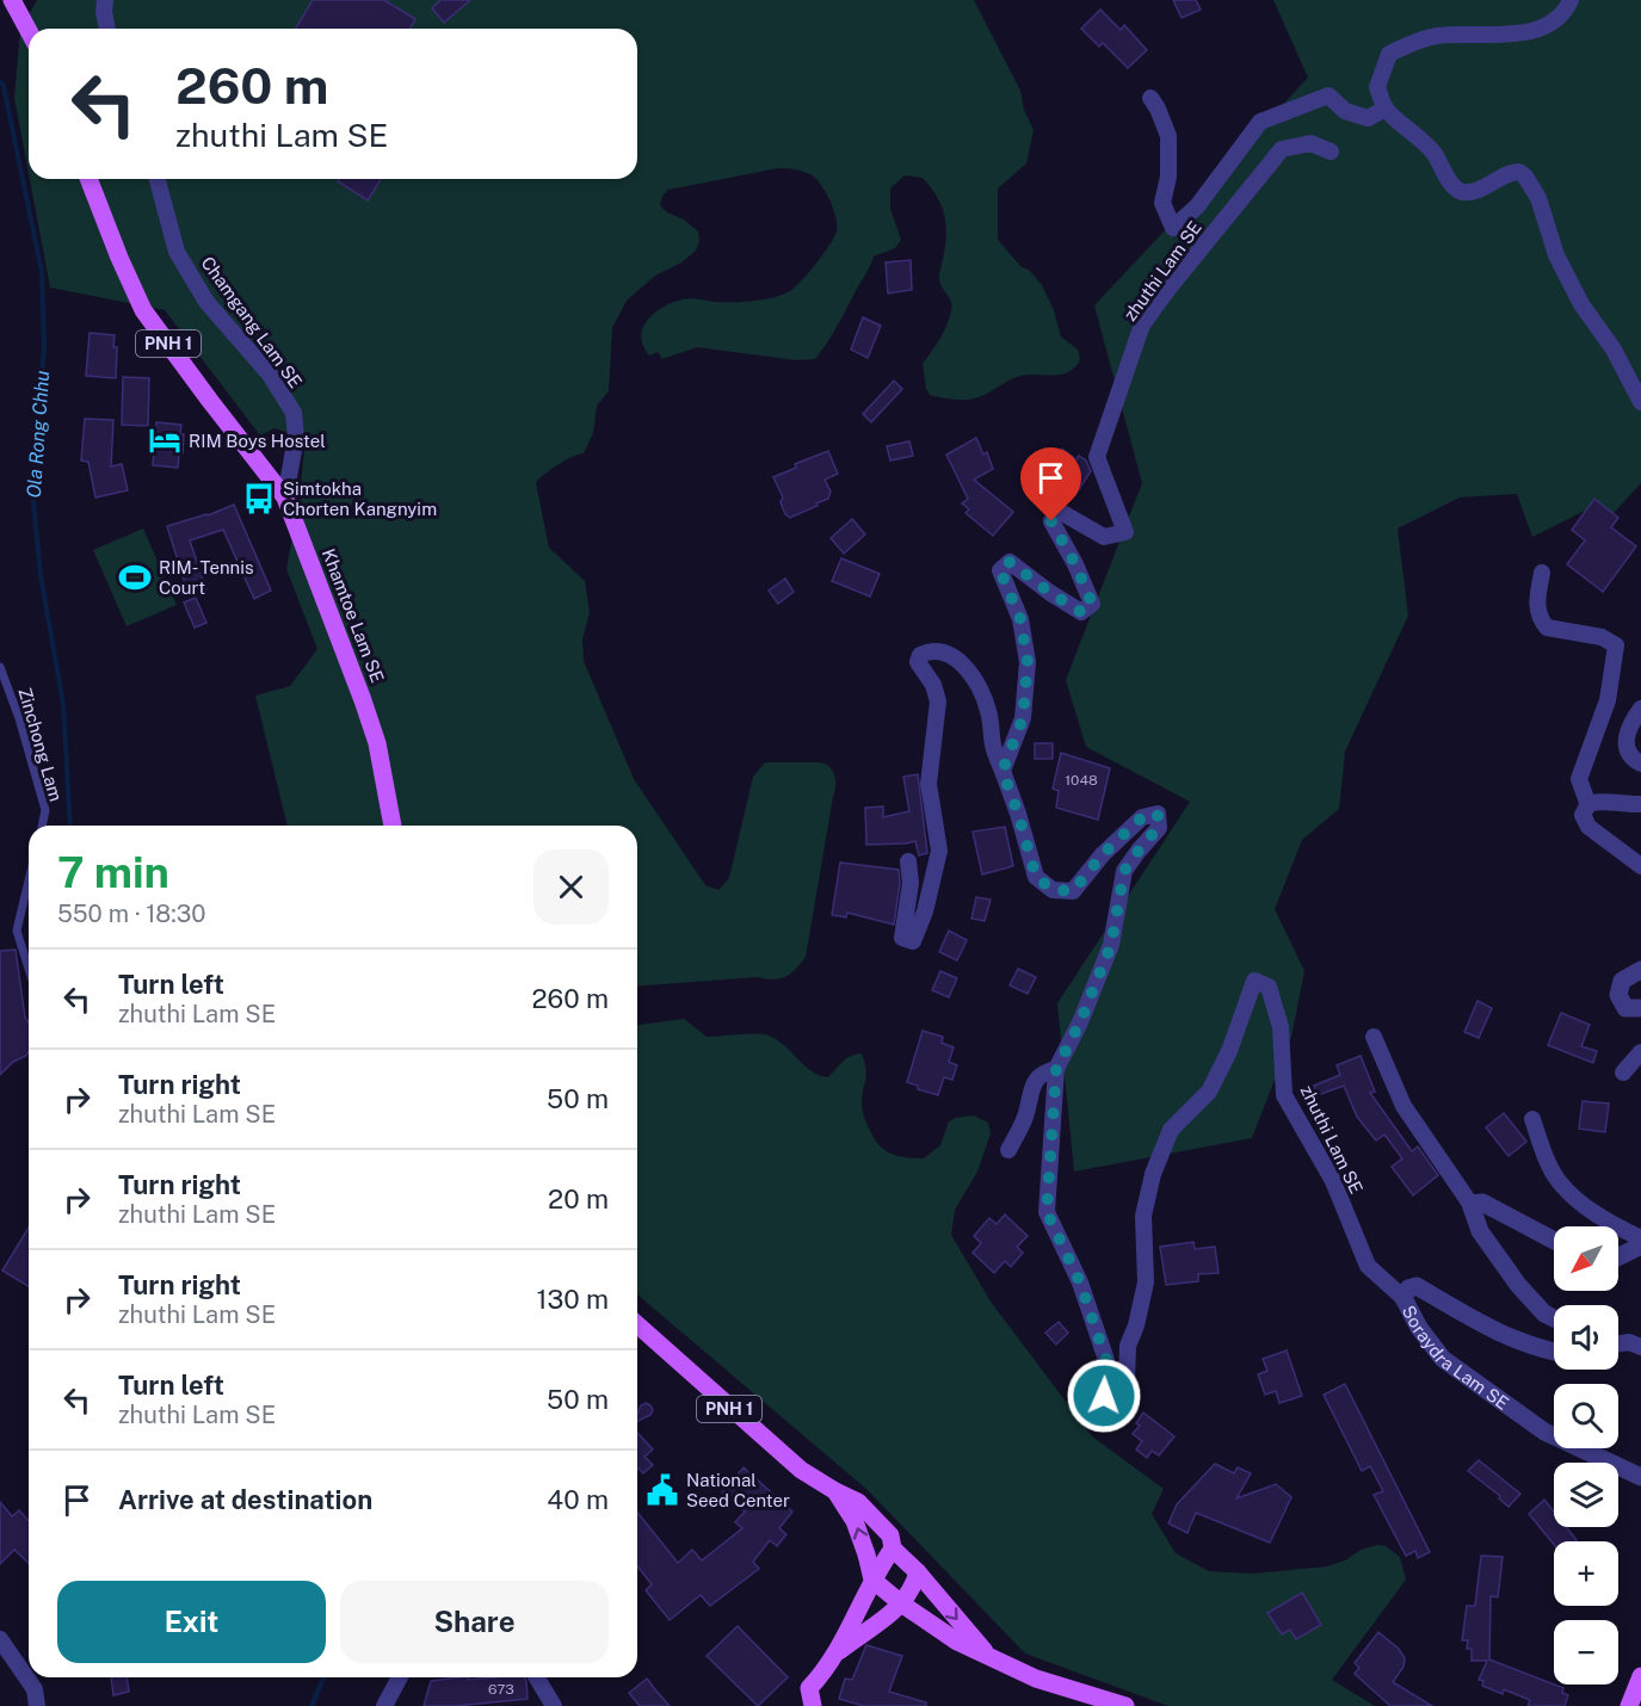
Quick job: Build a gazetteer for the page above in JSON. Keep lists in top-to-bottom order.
{
  "streets": {
    "main road": ["PNH 1", "Khamtoe Lam SE"],
    "street": ["zhuthi Lam SE", "Chamgang Lam SE", "Soraydra Lam SE"],
    "lane": ["Zinchong Lam"]
  },
  "crossings": [
    ["zhuthi Lam SE", "Soraydra Lam SE"],
    ["Chamgang Lam SE", "Khamtoe Lam SE"]
  ],
  "water": ["Ola Rong Chhu"],
  "places": {
    "hotel": ["RIM Boys Hostel"],
    "bus stop": ["Simtokha Chorten Kangnyim"],
    "sports": ["RIM- Tennis Court"],
    "public building": ["National Seed Center"]
  },
  "house_numbers": ["1048", "673"],
  "north": "bottom left",
  "page": {
    "turn": ["260 m", "zhuthi Lam SE"],
    "heading": ["7 min", "550 m · 18:30"],
    "list": [
      {
        "name": "Turn left",
        "note": "zhuthi Lam SE",
        "value": "260 m"
      },
      {
        "name": "Turn right",
        "note": "zhuthi Lam SE",
        "value": "50 m"
      },
      {
        "name": "Turn right",
        "note": "zhuthi Lam SE",
        "value": "20 m"
      },
      {
        "name": "Turn right",
        "note": "zhuthi Lam SE",
        "value": "130 m"
      },
      {
        "name": "Turn left",
        "note": "zhuthi Lam SE",
        "value": "50 m"
      },
      {
        "name": "Arrive at destination",
        "value": "40 m"
      }
    ],
    "map_buttons": ["+", "−"],
    "buttons": ["Exit", "Share"]
  }
}
